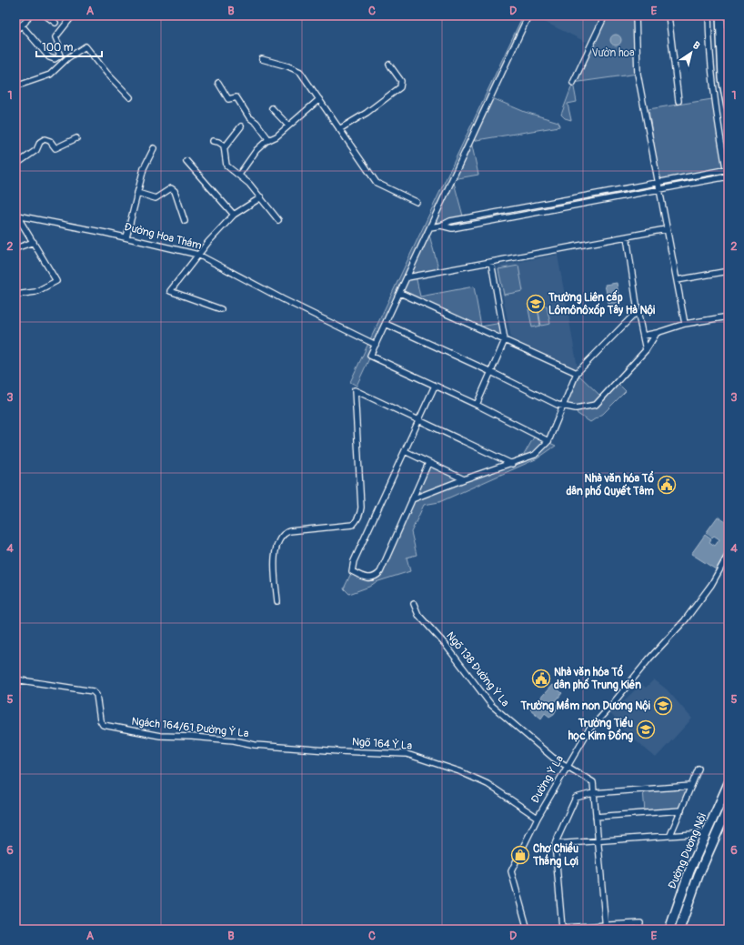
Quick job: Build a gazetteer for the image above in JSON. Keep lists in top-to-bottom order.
{
  "streets": {
    "main road": ["Đường Dương Nội"],
    "street": [
      "Đường Hoa Thám",
      "Ngõ 138 Đường Ỷ La",
      "Ngách 164/61 Đường Ỷ La",
      "Ngõ 164 Ỷ La",
      "Đường Ỷ La"
    ]
  },
  "crossings": [
    ["Ngõ 138 Đường Ỷ La", "Đường Ỷ La"],
    ["Ngách 164/61 Đường Ỷ La", "Ngõ 164 Ỷ La"],
    ["Ngõ 164 Ỷ La", "Đường Ỷ La"]
  ],
  "parks": ["Vườn hoa"],
  "places": {
    "school or university": ["Trường Liên cấp Lômônôxốp Tây Hà Nội", "Trường Mầm non Dương Nội", "Trường Tiểu học Kim Đồng"],
    "public building": ["Nhà văn hóa Tổ dân phố Quyết Tâm", "Nhà văn hóa Tổ dân phố Trung Kiên"],
    "shop": ["Chợ Chiều Thắng Lợi"]
  },
  "scale_bar": "100 m",
  "north": "top right",
  "grid": {
    "columns": [
      "A",
      "B",
      "C",
      "D",
      "E"
    ],
    "rows": [
      "1",
      "2",
      "3",
      "4",
      "5",
      "6"
    ]
  }
}
